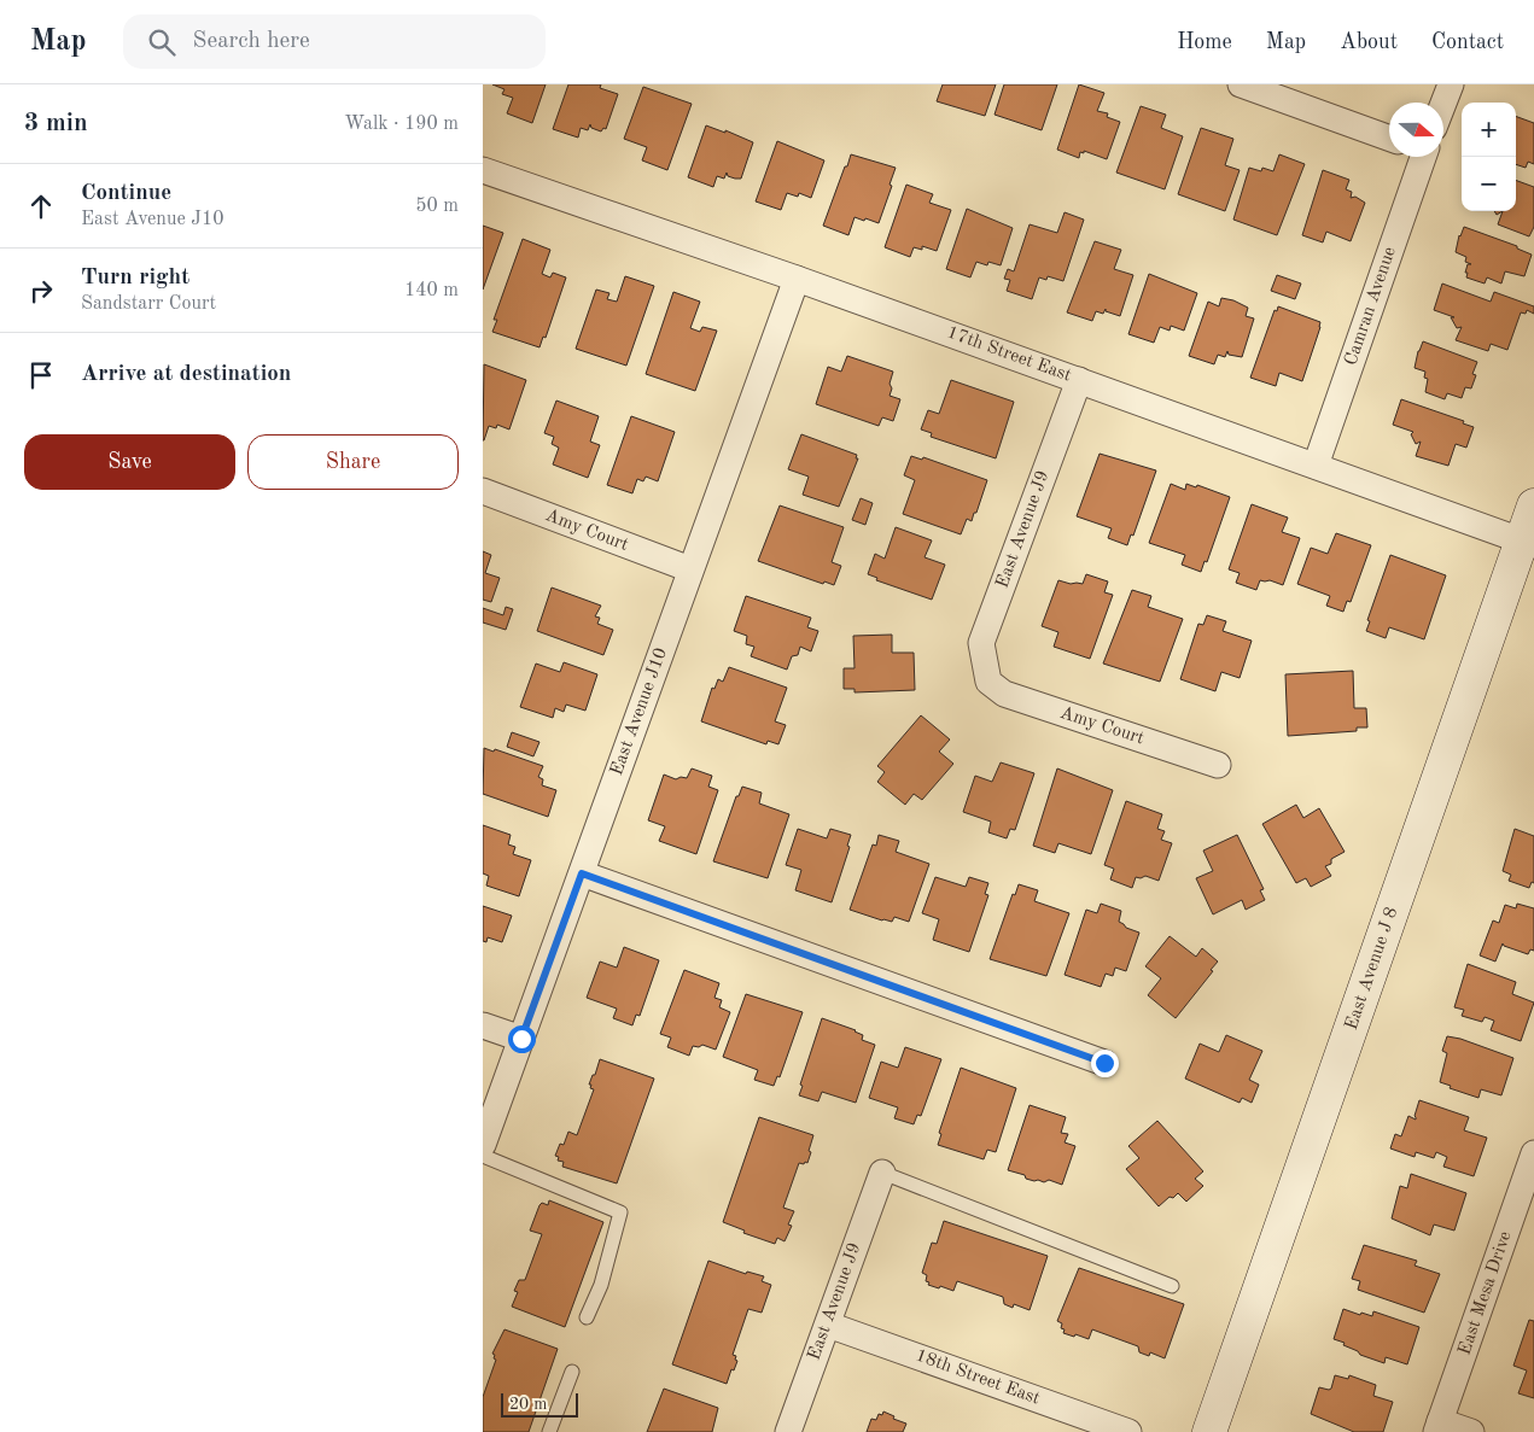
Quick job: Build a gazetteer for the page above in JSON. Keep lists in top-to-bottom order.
{
  "streets": {
    "street": [
      "Camran Avenue",
      "17th Street East",
      "East Avenue J9",
      "Amy Court",
      "East Avenue J10",
      "East Avenue J 8",
      "East Mesa Drive",
      "18th Street East"
    ]
  },
  "crossings": [
    ["Camran Avenue", "17th Street East"],
    ["17th Street East", "East Avenue J9"],
    ["17th Street East", "East Avenue J10"],
    ["17th Street East", "East Avenue J 8"],
    ["East Avenue J9", "Amy Court"],
    ["East Avenue J9", "18th Street East"],
    ["Amy Court", "East Avenue J10"]
  ],
  "scale_bar": "20 m",
  "north": "right",
  "page": {
    "header": "Map",
    "search": "Search here",
    "nav": [
      "Home",
      "Map",
      "About",
      "Contact"
    ],
    "heading": ["3 min", "Walk · 190 m"],
    "map_buttons": ["+", "−"],
    "list": [
      ["Continue", "East Avenue J10", "50 m"],
      ["Turn right", "Sandstarr Court", "140 m"],
      "Arrive at destination"
    ],
    "buttons": ["Save", "Share"],
    "scale": "20 m"
  }
}
